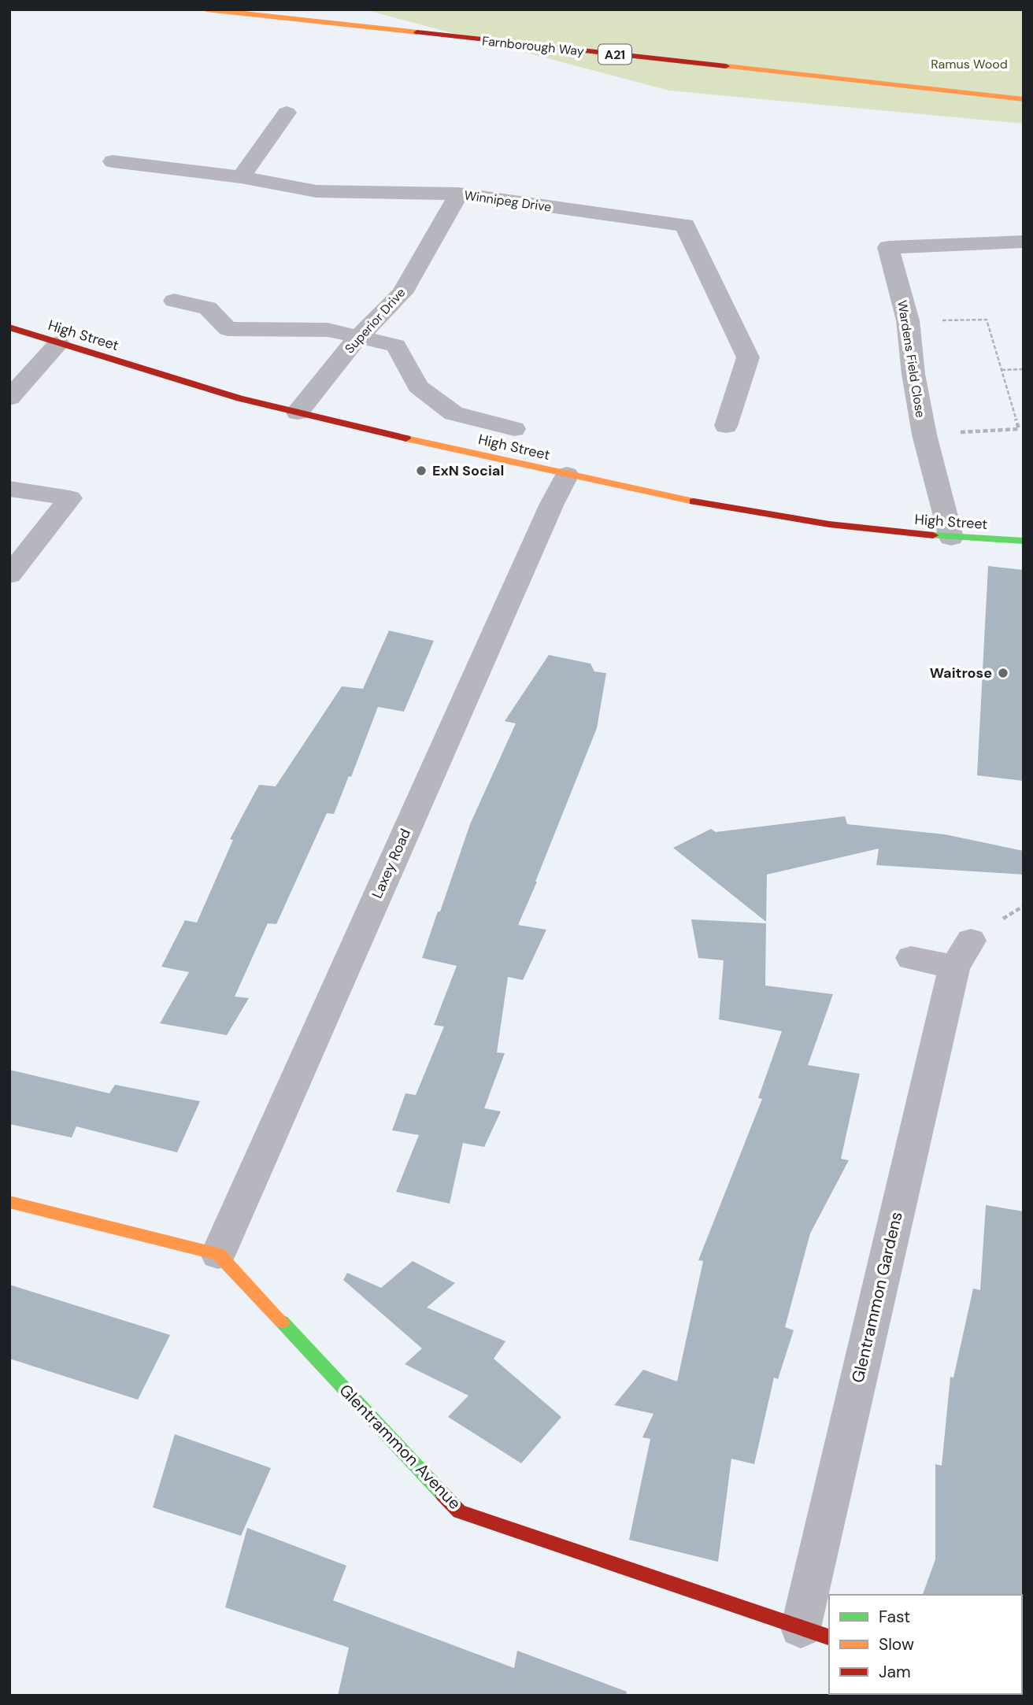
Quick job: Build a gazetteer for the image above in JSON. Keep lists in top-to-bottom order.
{
  "streets": {
    "main road": [
      "Farnborough Way",
      "A21",
      "High Street",
      "Glentrammon Avenue"
    ],
    "street": [
      "Winnipeg Drive",
      "Superior Drive",
      "Wardens Field Close",
      "Laxey Road",
      "Glentrammon Gardens"
    ]
  },
  "crossings": [
    ["Winnipeg Drive", "Superior Drive"],
    ["Superior Drive", "High Street"],
    ["High Street", "Wardens Field Close"],
    ["High Street", "Laxey Road"],
    ["Laxey Road", "Glentrammon Avenue"],
    ["Glentrammon Gardens", "Glentrammon Avenue"]
  ],
  "parks": ["Ramus Wood"],
  "places": ["ExN Social", "Waitrose"],
  "legend": ["Fast", "Slow", "Jam"]
}
